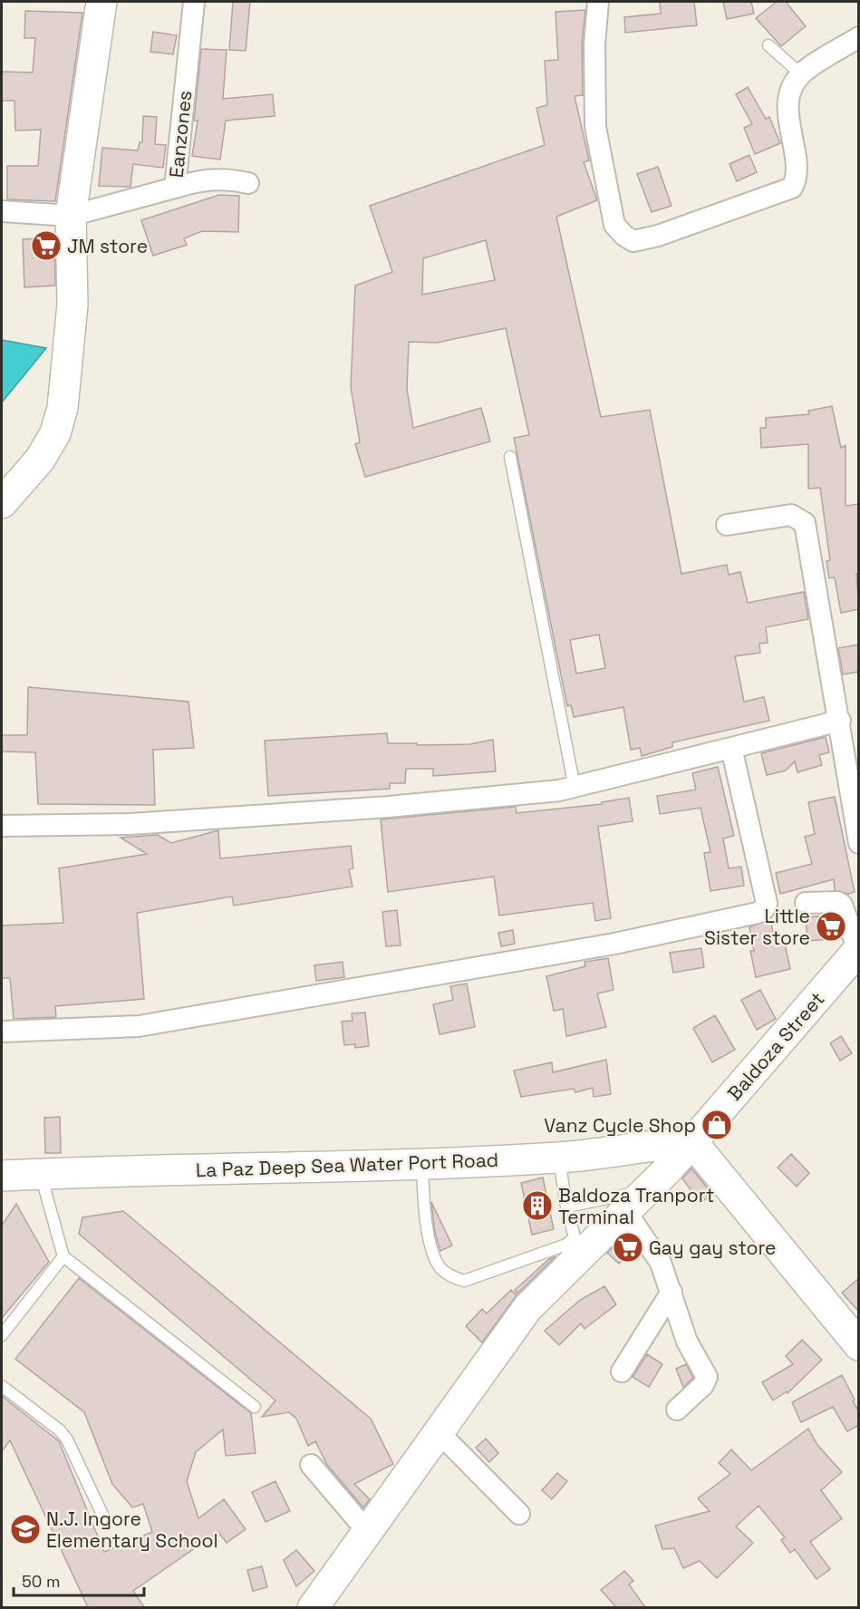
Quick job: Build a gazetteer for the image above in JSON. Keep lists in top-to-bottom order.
{
  "streets": {
    "main road": ["Baldoza Street", "La Paz Deep Sea Water Port Road"],
    "street": ["Eanzones"]
  },
  "crossings": [
    ["Baldoza Street", "La Paz Deep Sea Water Port Road"]
  ],
  "places": {
    "supermarket": ["JM store", "Little Sister store", "Gay gay store"],
    "shop": ["Vanz Cycle Shop"],
    "building": ["Baldoza Tranport Terminal"],
    "school or university": ["N.J. Ingore Elementary School"]
  },
  "scale_bar": "50 m"
}
